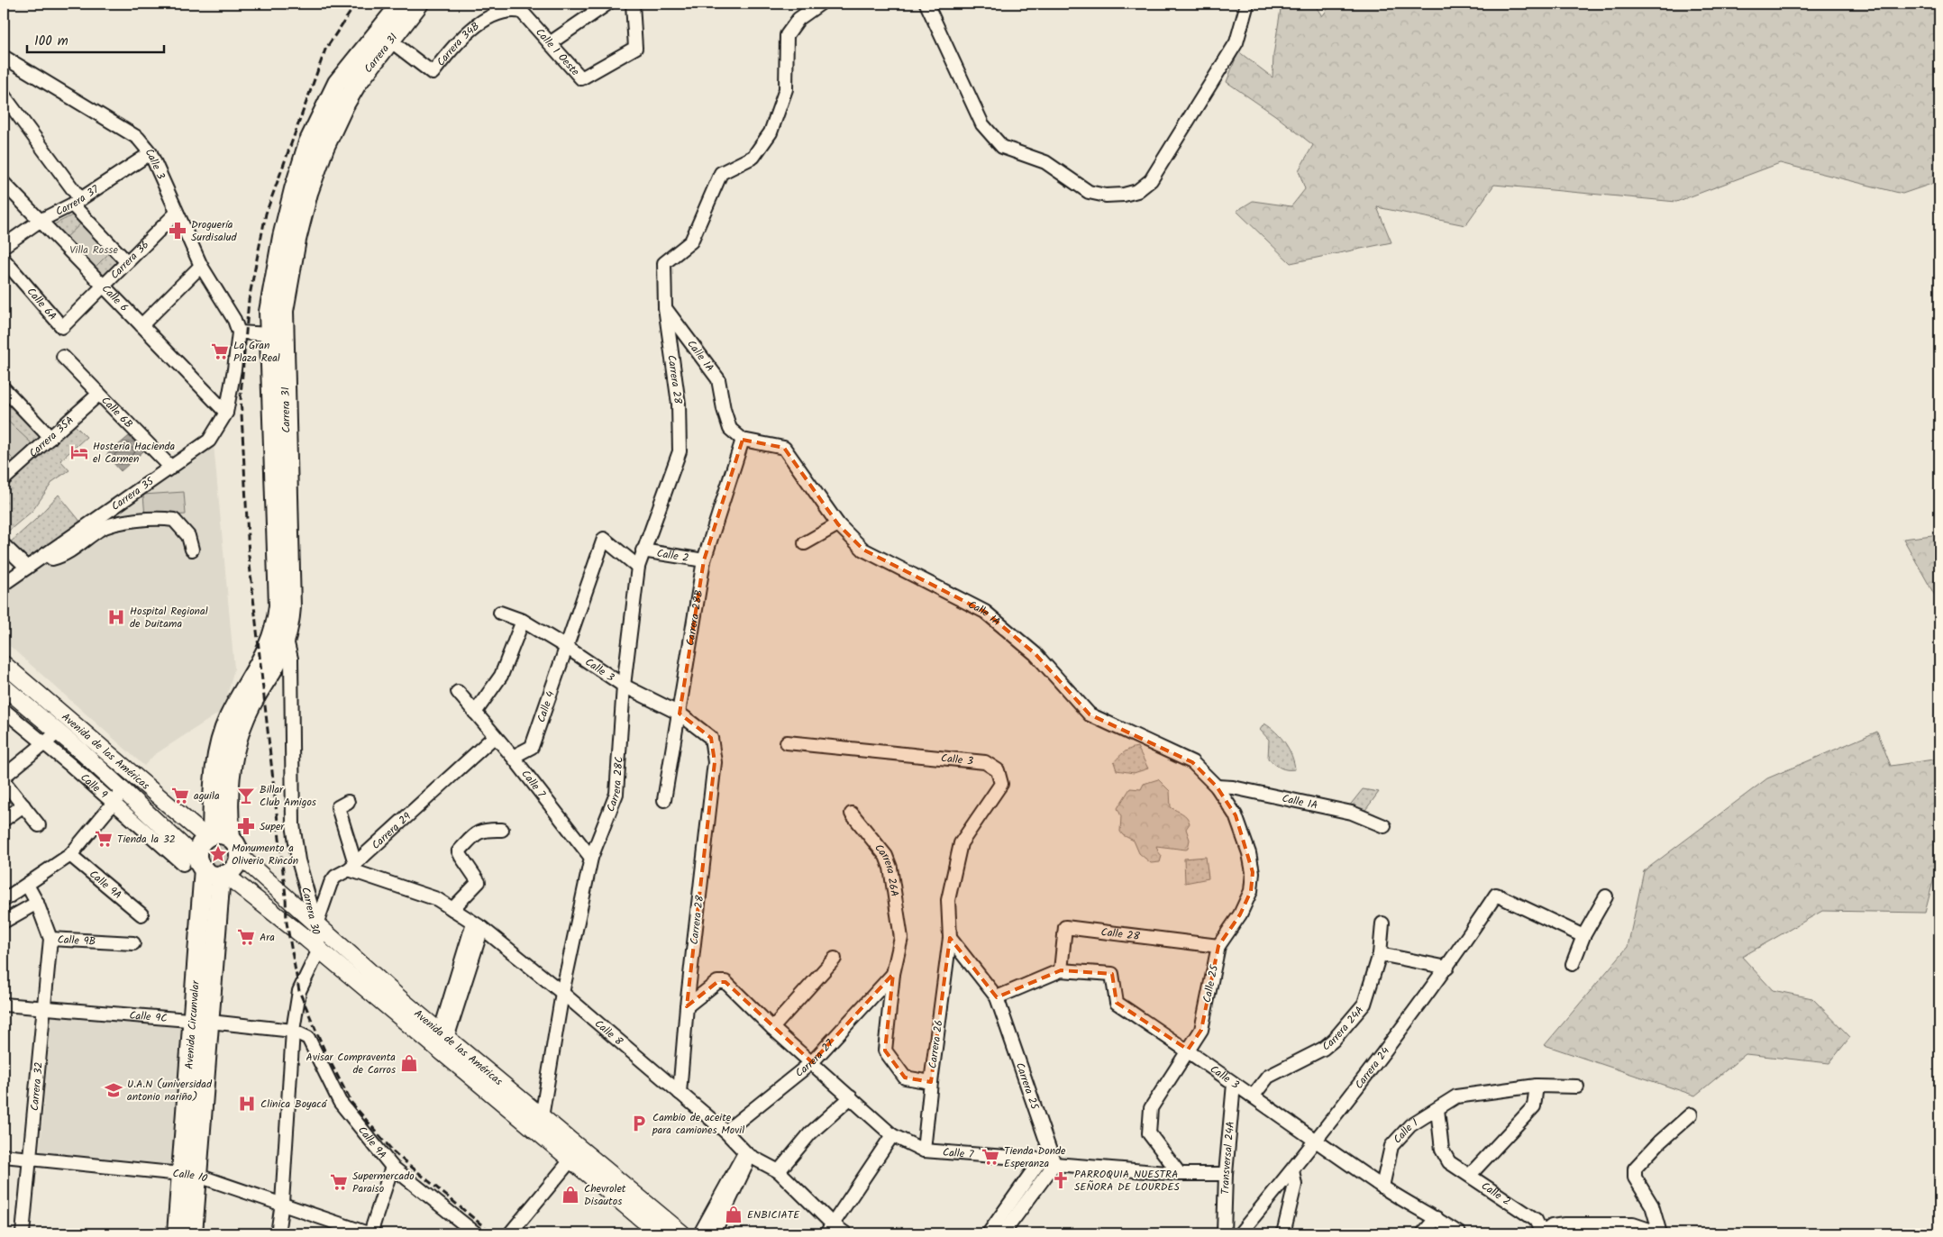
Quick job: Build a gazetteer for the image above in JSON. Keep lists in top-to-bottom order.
{
  "streets": {
    "highway": ["Carrera 31", "Avenida Circunvalar"],
    "main road": ["Avenida de las Américas"],
    "street": [
      "Carrera 34B",
      "Calle 1 Oeste",
      "Calle 3",
      "Carrera 37",
      "Carrera 36",
      "Calle 6",
      "Calle 6A",
      "Calle 1A",
      "Carrera 28",
      "Calle 6B",
      "Carrera 35A",
      "Carrera 35",
      "Calle 2",
      "Carrera 28B",
      "Calle 4",
      "Calle 7",
      "Carrera 28C",
      "Calle 9",
      "Carrera 29",
      "Carrera 26A",
      "Calle 9A",
      "Carrera 30",
      "Calle 28",
      "Calle 9B",
      "Calle 25",
      "Calle 9C",
      "Carrera 24A",
      "Calle 8",
      "Carrera 26",
      "Carrera 27",
      "Carrera 24",
      "Carrera 25",
      "Carrera 32",
      "Calle 1",
      "Transversal 24A",
      "Calle 10"
    ]
  },
  "crossings": [
    ["Carrera 34B", "Calle 1 Oeste"],
    ["Carrera 34B", "Carrera 31"],
    ["Carrera 31", "Avenida de las Américas"],
    ["Carrera 31", "Calle 9"],
    ["Carrera 31", "Carrera 30"],
    ["Carrera 31", "Avenida Circunvalar"],
    ["Calle 3", "Carrera 37"],
    ["Calle 3", "Carrera 36"],
    ["Calle 3", "Carrera 28"],
    ["Calle 3", "Carrera 35"],
    ["Calle 3", "Carrera 28B"],
    ["Calle 3", "Calle 4"],
    ["Calle 3", "Carrera 28C"],
    ["Calle 3", "Calle 28"],
    ["Calle 3", "Calle 25"],
    ["Calle 3", "Carrera 24A"],
    ["Calle 3", "Carrera 26"],
    ["Calle 3", "Carrera 24"],
    ["Calle 3", "Carrera 25"],
    ["Calle 3", "Calle 1"],
    ["Calle 3", "Transversal 24A"],
    ["Carrera 37", "Calle 6"],
    ["Carrera 36", "Calle 6"],
    ["Carrera 36", "Calle 6A"],
    ["Calle 6", "Carrera 35"],
    ["Calle 1A", "Carrera 28"],
    ["Calle 1A", "Carrera 28B"],
    ["Calle 1A", "Calle 25"],
    ["Carrera 28", "Calle 7"],
    ["Carrera 28", "Carrera 28C"],
    ["Carrera 28", "Calle 8"],
    ["Calle 6B", "Carrera 35A"],
    ["Calle 6B", "Carrera 35"],
    ["Calle 2", "Carrera 28B"],
    ["Calle 2", "Carrera 28C"],
    ["Calle 2", "Calle 1"],
    ["Calle 4", "Calle 7"],
    ["Avenida de las Américas", "Carrera 28C"],
    ["Avenida de las Américas", "Calle 9"],
    ["Avenida de las Américas", "Carrera 29"],
    ["Avenida de las Américas", "Carrera 30"],
    ["Avenida de las Américas", "Avenida Circunvalar"],
    ["Calle 7", "Carrera 28C"],
    ["Calle 7", "Carrera 29"],
    ["Calle 7", "Calle 25"],
    ["Calle 7", "Carrera 26"],
    ["Calle 7", "Carrera 27"],
    ["Calle 7", "Carrera 25"],
    ["Calle 7", "Transversal 24A"],
    ["Carrera 28C", "Calle 8"],
    ["Calle 9", "Avenida Circunvalar"],
    ["Carrera 29", "Carrera 30"],
    ["Carrera 29", "Calle 8"],
    ["Carrera 26A", "Carrera 27"],
    ["Calle 9A", "Carrera 30"],
    ["Calle 9A", "Calle 9C"],
    ["Carrera 30", "Calle 9C"],
    ["Carrera 30", "Calle 10"],
    ["Calle 28", "Calle 25"],
    ["Calle 9B", "Carrera 32"],
    ["Calle 9C", "Avenida Circunvalar"],
    ["Calle 9C", "Carrera 32"],
    ["Avenida Circunvalar", "Calle 10"],
    ["Calle 8", "Carrera 27"],
    ["Carrera 26", "Carrera 27"],
    ["Carrera 26", "Carrera 25"],
    ["Carrera 32", "Calle 10"]
  ],
  "parks": ["Villa Rosse"],
  "places": {
    "pharmacy": ["Droguería Surdisalud", "Super"],
    "supermarket": [
      "La Gran Plaza Real",
      "aguila",
      "Tienda la 32",
      "Ara",
      "Tienda Donde Esperanza",
      "Supermercado Paraiso"
    ],
    "hotel": ["Hosteria Hacienda el Carmen"],
    "hospital": ["Hospital Regional de Duitama", "Clinica Boyacá"],
    "bar": ["Billar Club Amigos"],
    "place": ["Monumento a Oliverio Rincón"],
    "shop": ["Avisar Compraventa de Carros", "Chevrolet Disautos", "ENBICIATE"],
    "school or university": ["U.A.N (universidad antonio nariño)"],
    "parking": ["Cambio de aceite para camiones Movil"],
    "church": ["PARROQUIA NUESTRA SEÑORA DE LOURDES"]
  },
  "scale_bar": "100 m"
}
